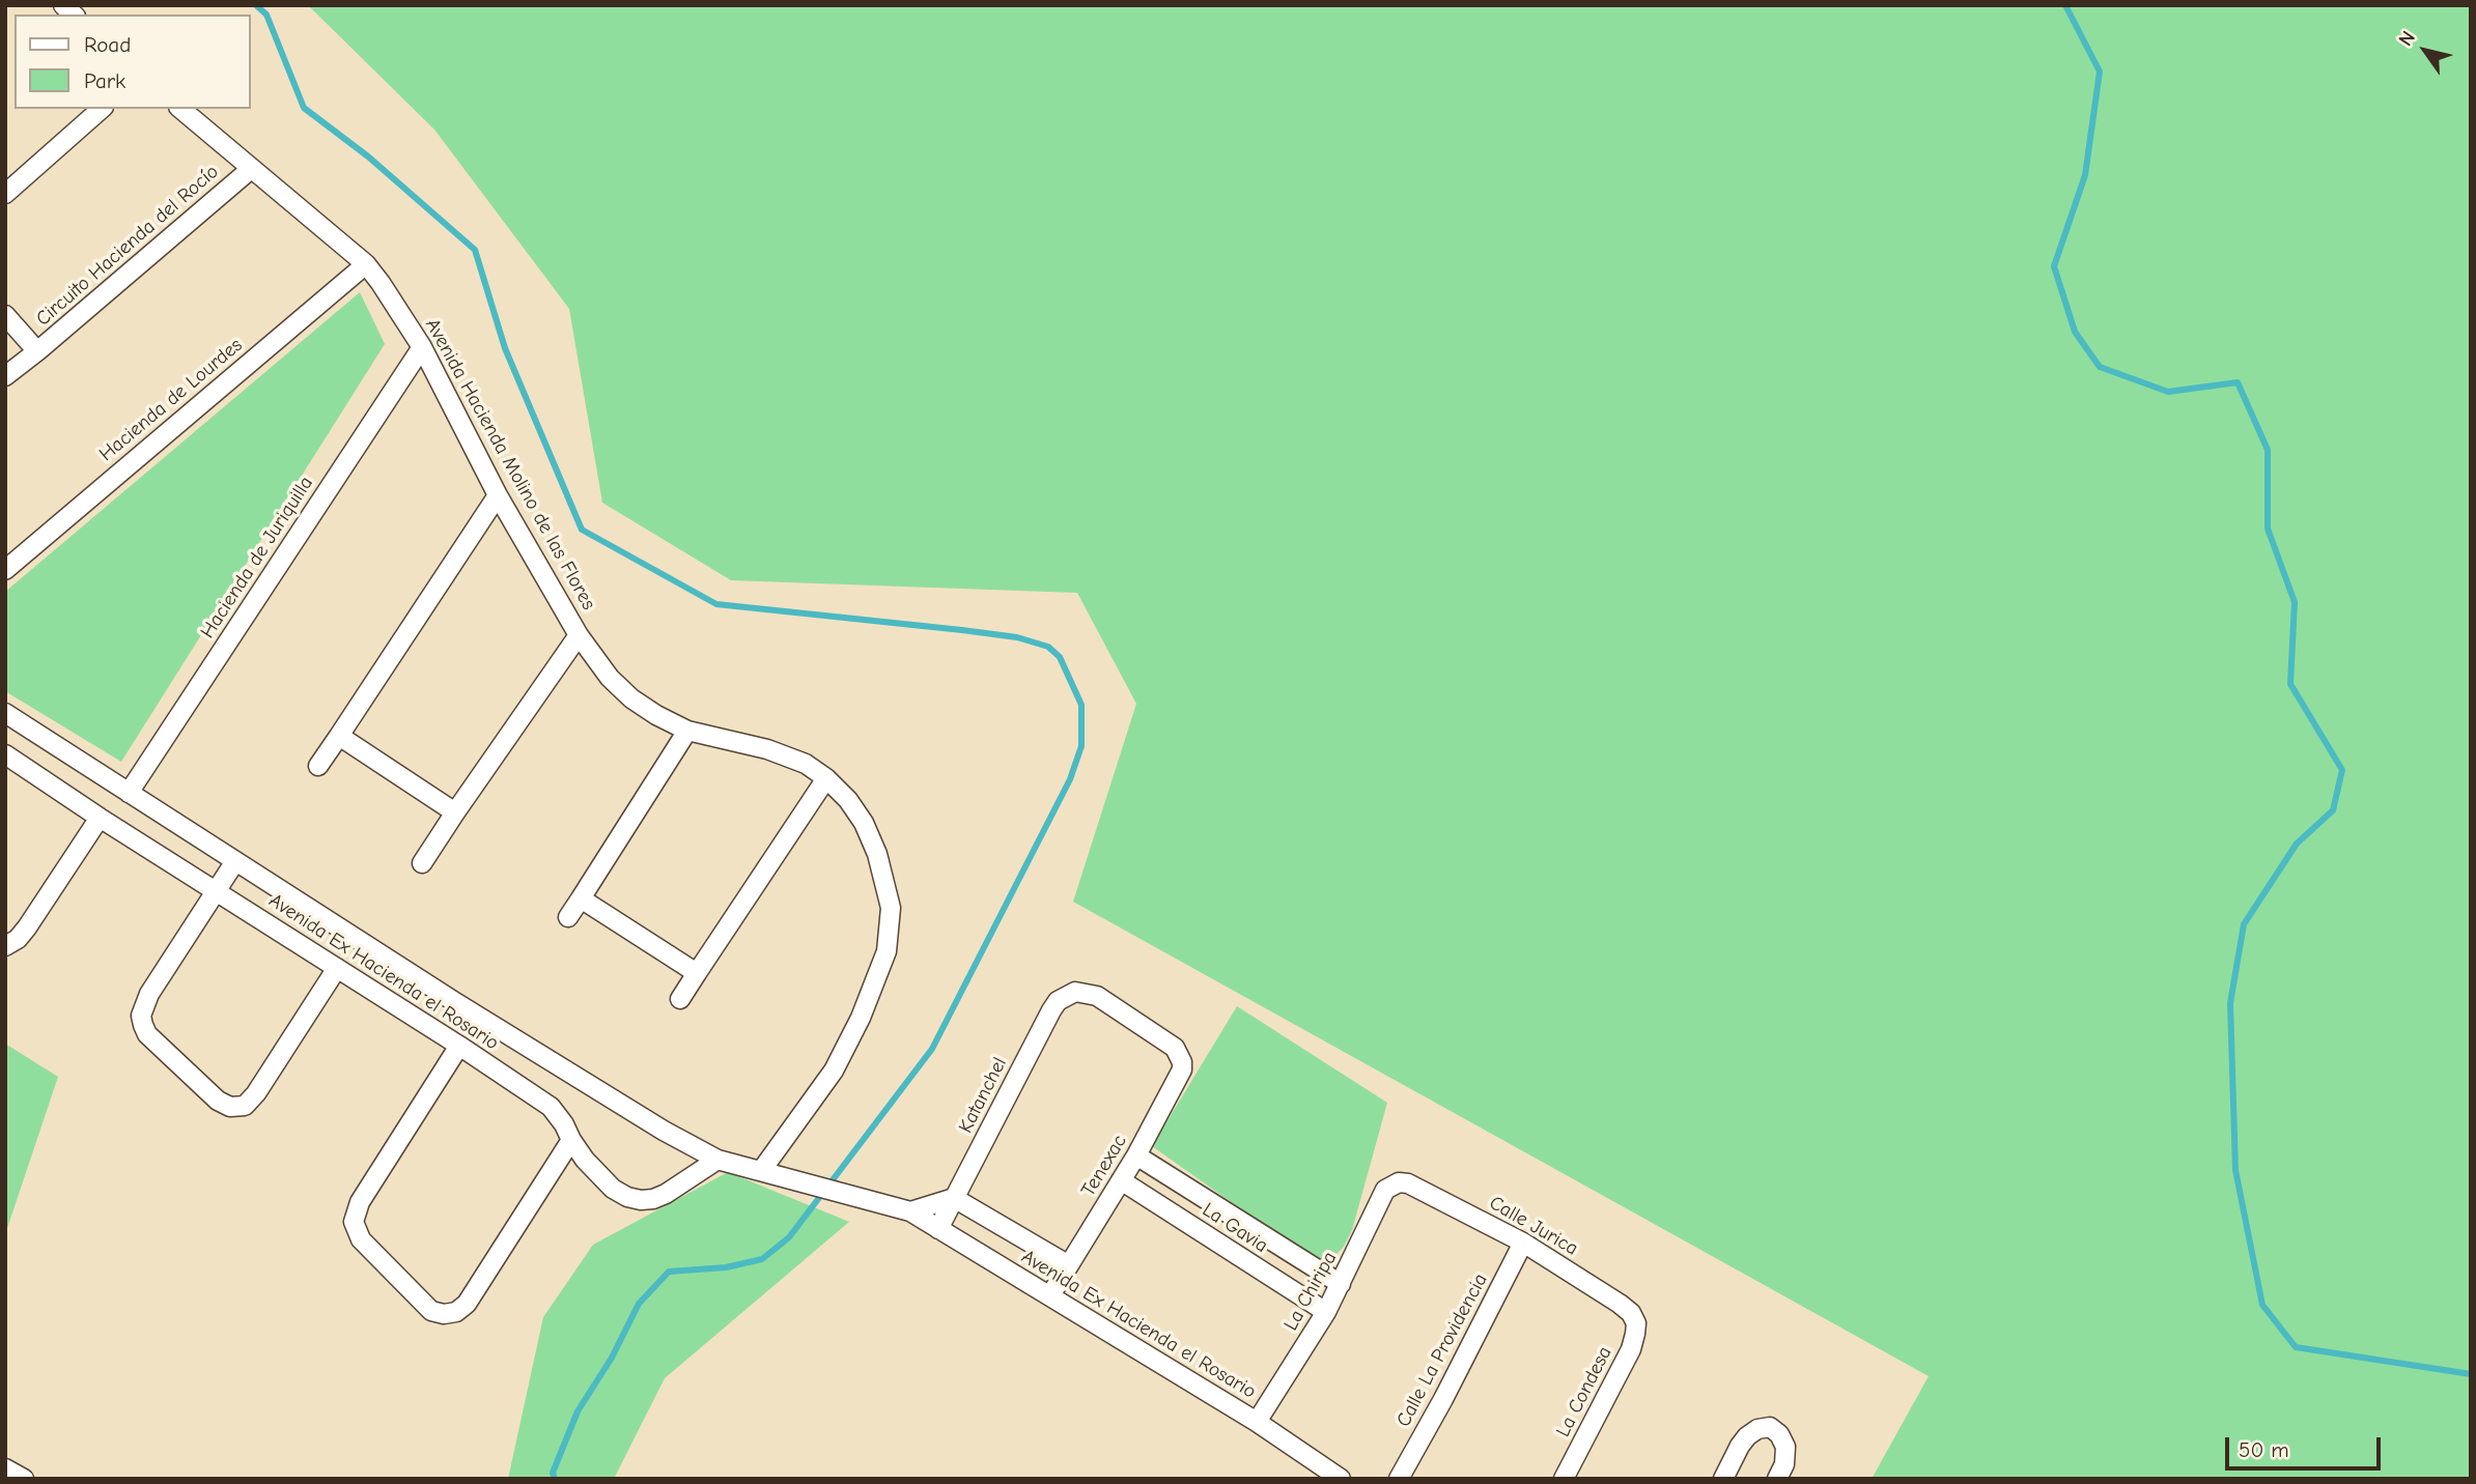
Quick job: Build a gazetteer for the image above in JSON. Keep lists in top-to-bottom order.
{
  "streets": {
    "street": [
      "Circuito Hacienda del Rocío",
      "Hacienda de Lourdes",
      "Avenida Hacienda Molino de las Flores",
      "Hacienda de Juriquilla",
      "Avenida Ex Hacienda el Rosario",
      "Katanchel",
      "Tenexac",
      "Calle Jurica",
      "La Gavia",
      "La Chiripa",
      "Calle La Providencia",
      "La Condesa"
    ]
  },
  "crossings": [
    ["Circuito Hacienda del Rocío", "Avenida Hacienda Molino de las Flores"],
    ["Hacienda de Lourdes", "Avenida Hacienda Molino de las Flores"],
    ["Avenida Hacienda Molino de las Flores", "Hacienda de Juriquilla"],
    ["Avenida Hacienda Molino de las Flores", "Avenida Ex Hacienda el Rosario"],
    ["Hacienda de Juriquilla", "Avenida Ex Hacienda el Rosario"],
    ["Avenida Ex Hacienda el Rosario", "Katanchel"],
    ["Avenida Ex Hacienda el Rosario", "Tenexac"],
    ["Avenida Ex Hacienda el Rosario", "La Chiripa"],
    ["Katanchel", "Tenexac"],
    ["Tenexac", "La Gavia"],
    ["Calle Jurica", "La Chiripa"],
    ["Calle Jurica", "Calle La Providencia"],
    ["Calle Jurica", "La Condesa"],
    ["La Gavia", "La Chiripa"]
  ],
  "legend": ["Road", "Park"],
  "scale_bar": "50 m",
  "north": "top left"
}
